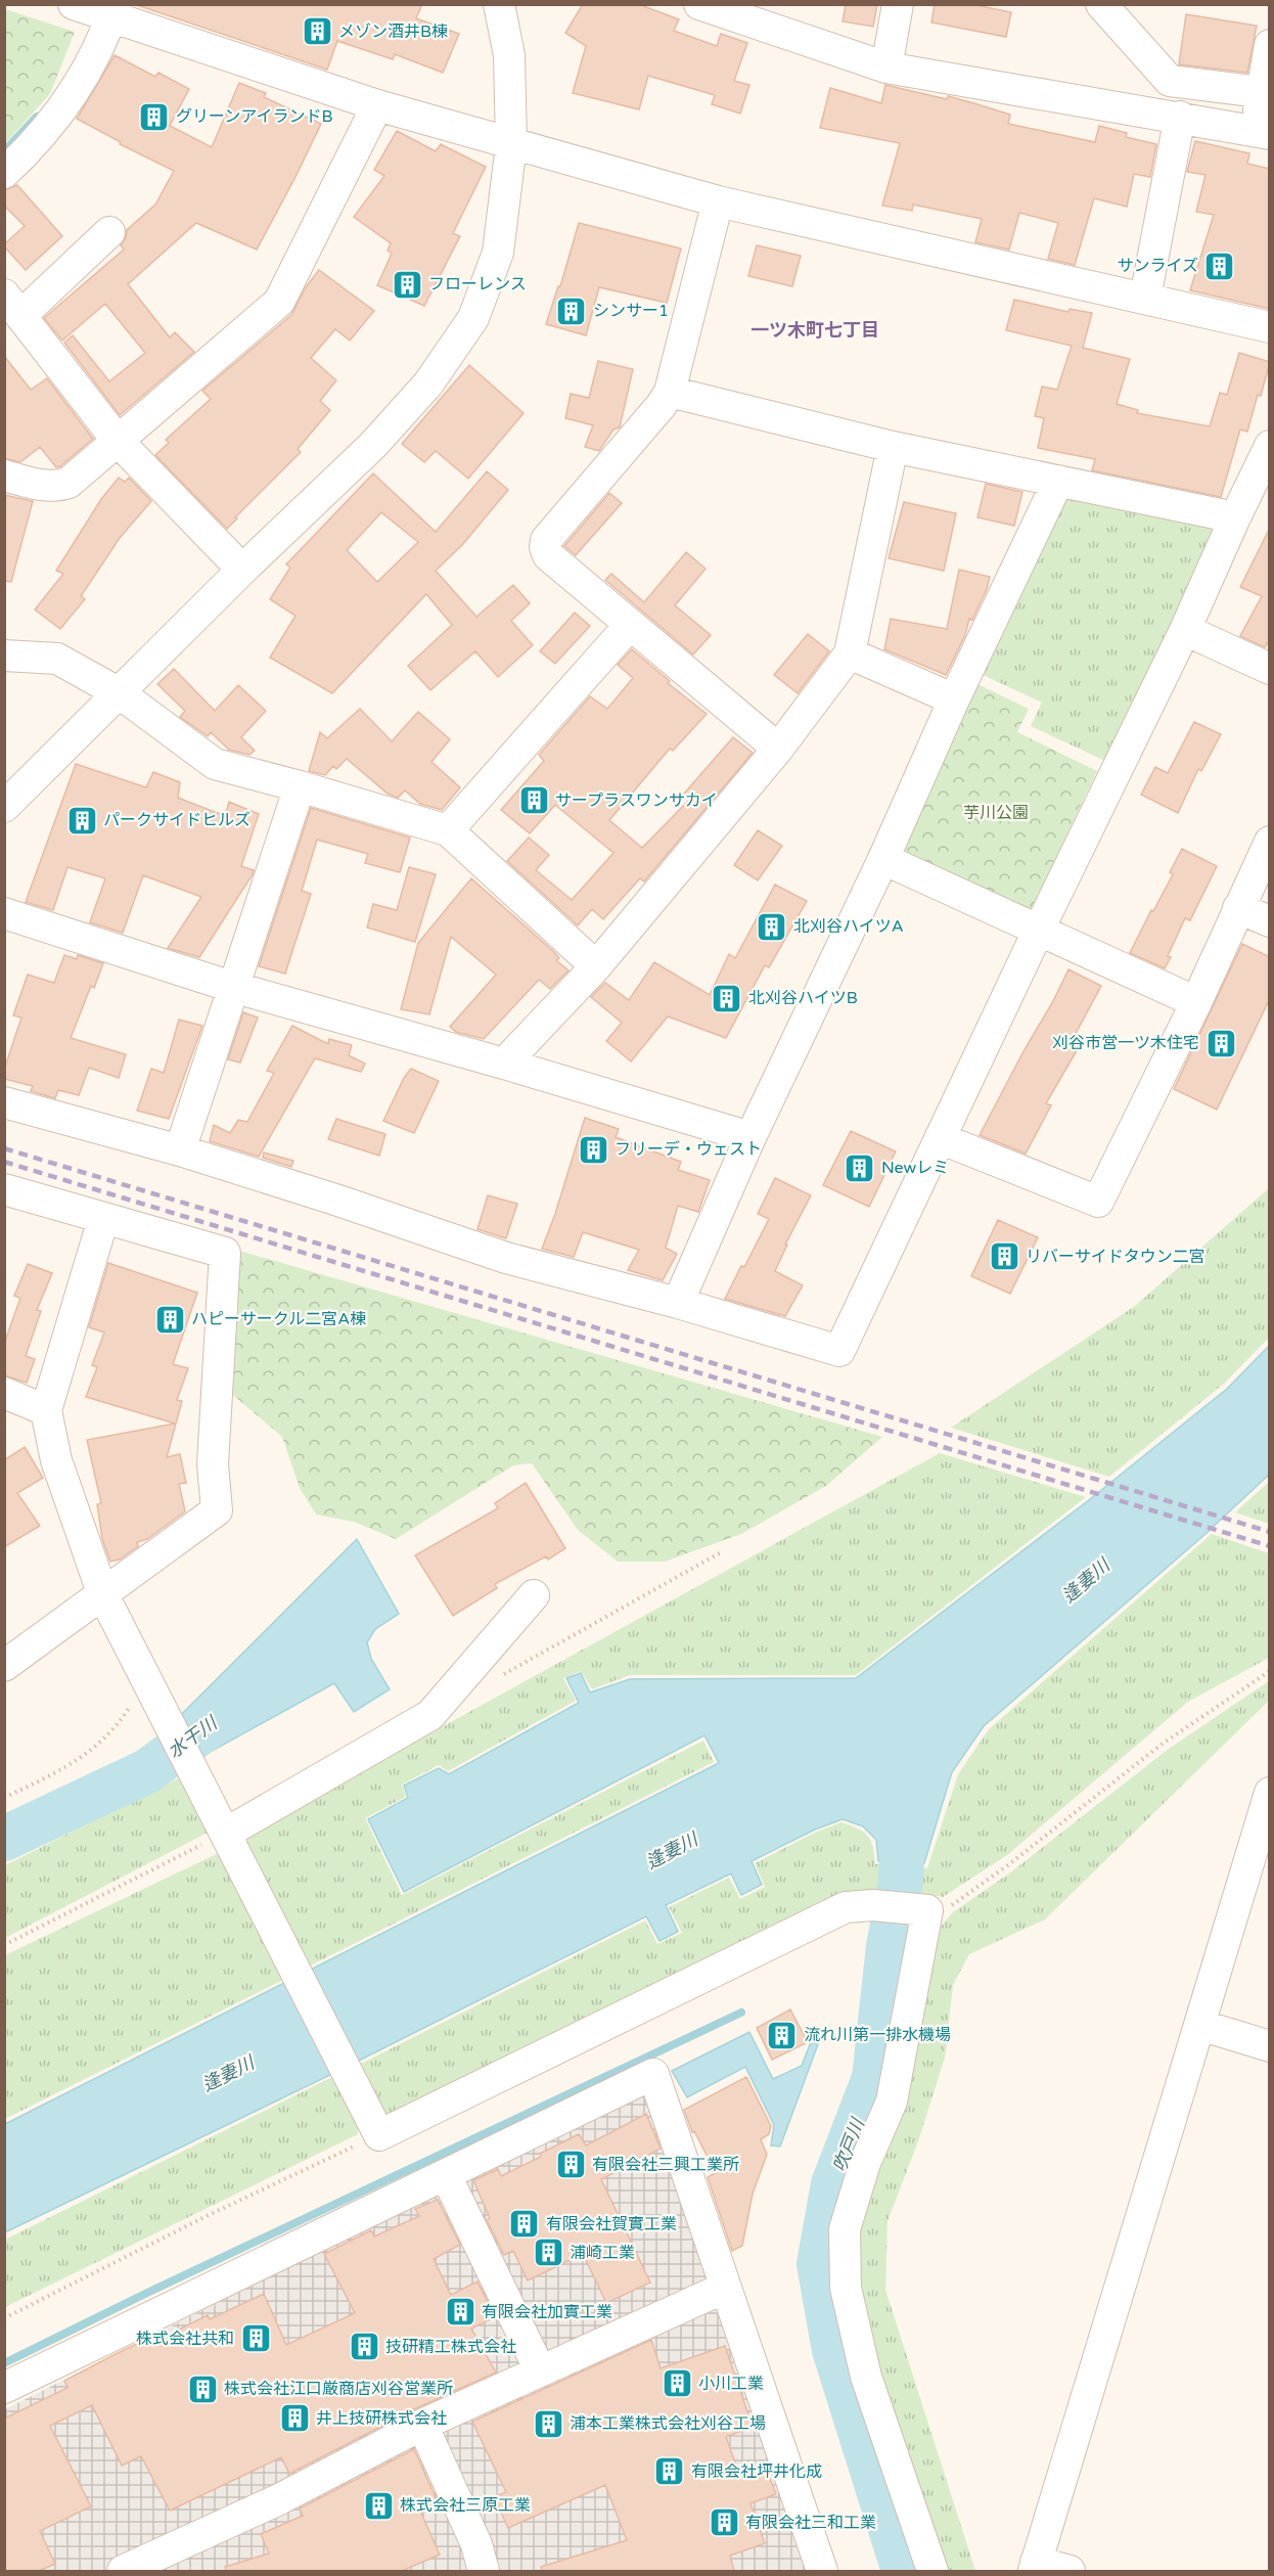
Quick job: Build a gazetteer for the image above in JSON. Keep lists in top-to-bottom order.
{
  "districts": ["一ツ木町七丁目"],
  "water": ["逢妻川", "水干川", "吹戸川"],
  "parks": ["芋川公園"],
  "places": {
    "building": [
      "メゾン酒井B棟",
      "グリーンアイランドB",
      "サンライズ",
      "フローレンス",
      "シンサー1",
      "サープラスワンサカイ",
      "パークサイドヒルズ",
      "北刈谷ハイツA",
      "北刈谷ハイツB",
      "刈谷市営一ツ木住宅",
      "フリーデ・ウェスト",
      "Newレミ",
      "リバーサイドタウン二宮",
      "ハピーサークル二宮A棟",
      "流れ川第一排水機場",
      "有限会社三興工業所",
      "有限会社賀實工業",
      "浦崎工業",
      "有限会社加實工業",
      "株式会社共和",
      "技研精工株式会社",
      "小川工業",
      "株式会社江口厳商店刈谷営業所",
      "井上技研株式会社",
      "浦本工業株式会社刈谷工場",
      "有限会社坪井化成",
      "株式会社三原工業",
      "有限会社三和工業"
    ]
  }
}
